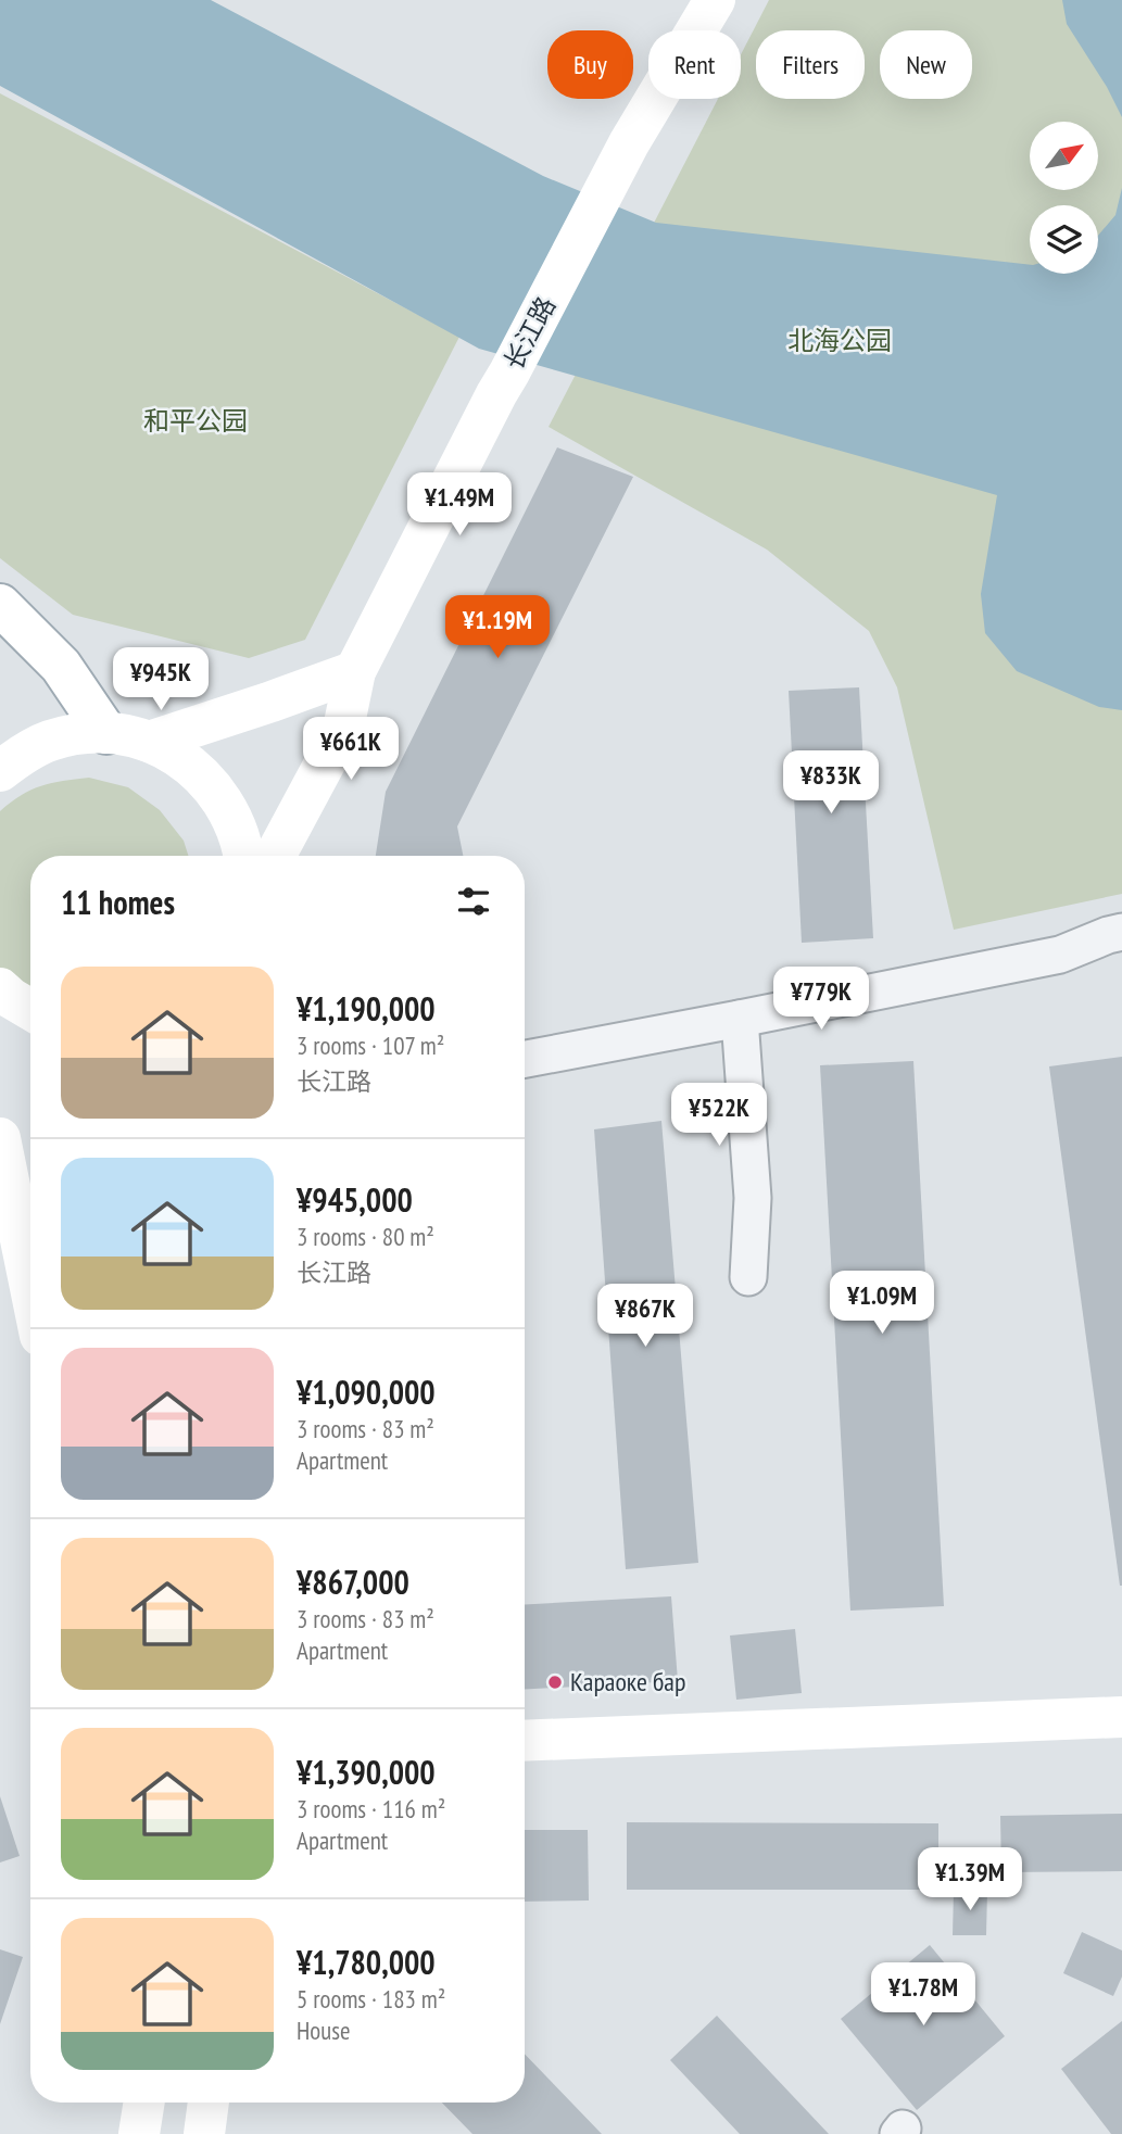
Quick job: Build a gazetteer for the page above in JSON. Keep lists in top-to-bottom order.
{
  "streets": {
    "main road": ["长江路"]
  },
  "parks": ["北海公园", "和平公园"],
  "places": ["Караоке бар"],
  "north": "top right",
  "page": {
    "chip": [
      "Buy",
      "Rent",
      "Filters",
      "New"
    ],
    "price": [
      "¥1.49M",
      "¥1.19M",
      "¥945K",
      "¥661K",
      "¥833K",
      "¥779K",
      "¥522K",
      "¥1.09M",
      "¥867K",
      "¥1.39M",
      "¥1.78M"
    ],
    "heading": "11 homes",
    "list": [
      {
        "name": "¥1,190,000",
        "note": "3 rooms · 107 m² · 长江路"
      },
      {
        "name": "¥945,000",
        "note": "3 rooms · 80 m² · 长江路"
      },
      {
        "name": "¥1,090,000",
        "note": "3 rooms · 83 m² · Apartment"
      },
      {
        "name": "¥867,000",
        "note": "3 rooms · 83 m² · Apartment"
      },
      {
        "name": "¥1,390,000",
        "note": "3 rooms · 116 m² · Apartment"
      },
      {
        "name": "¥1,780,000",
        "note": "5 rooms · 183 m² · House"
      }
    ]
  }
}
